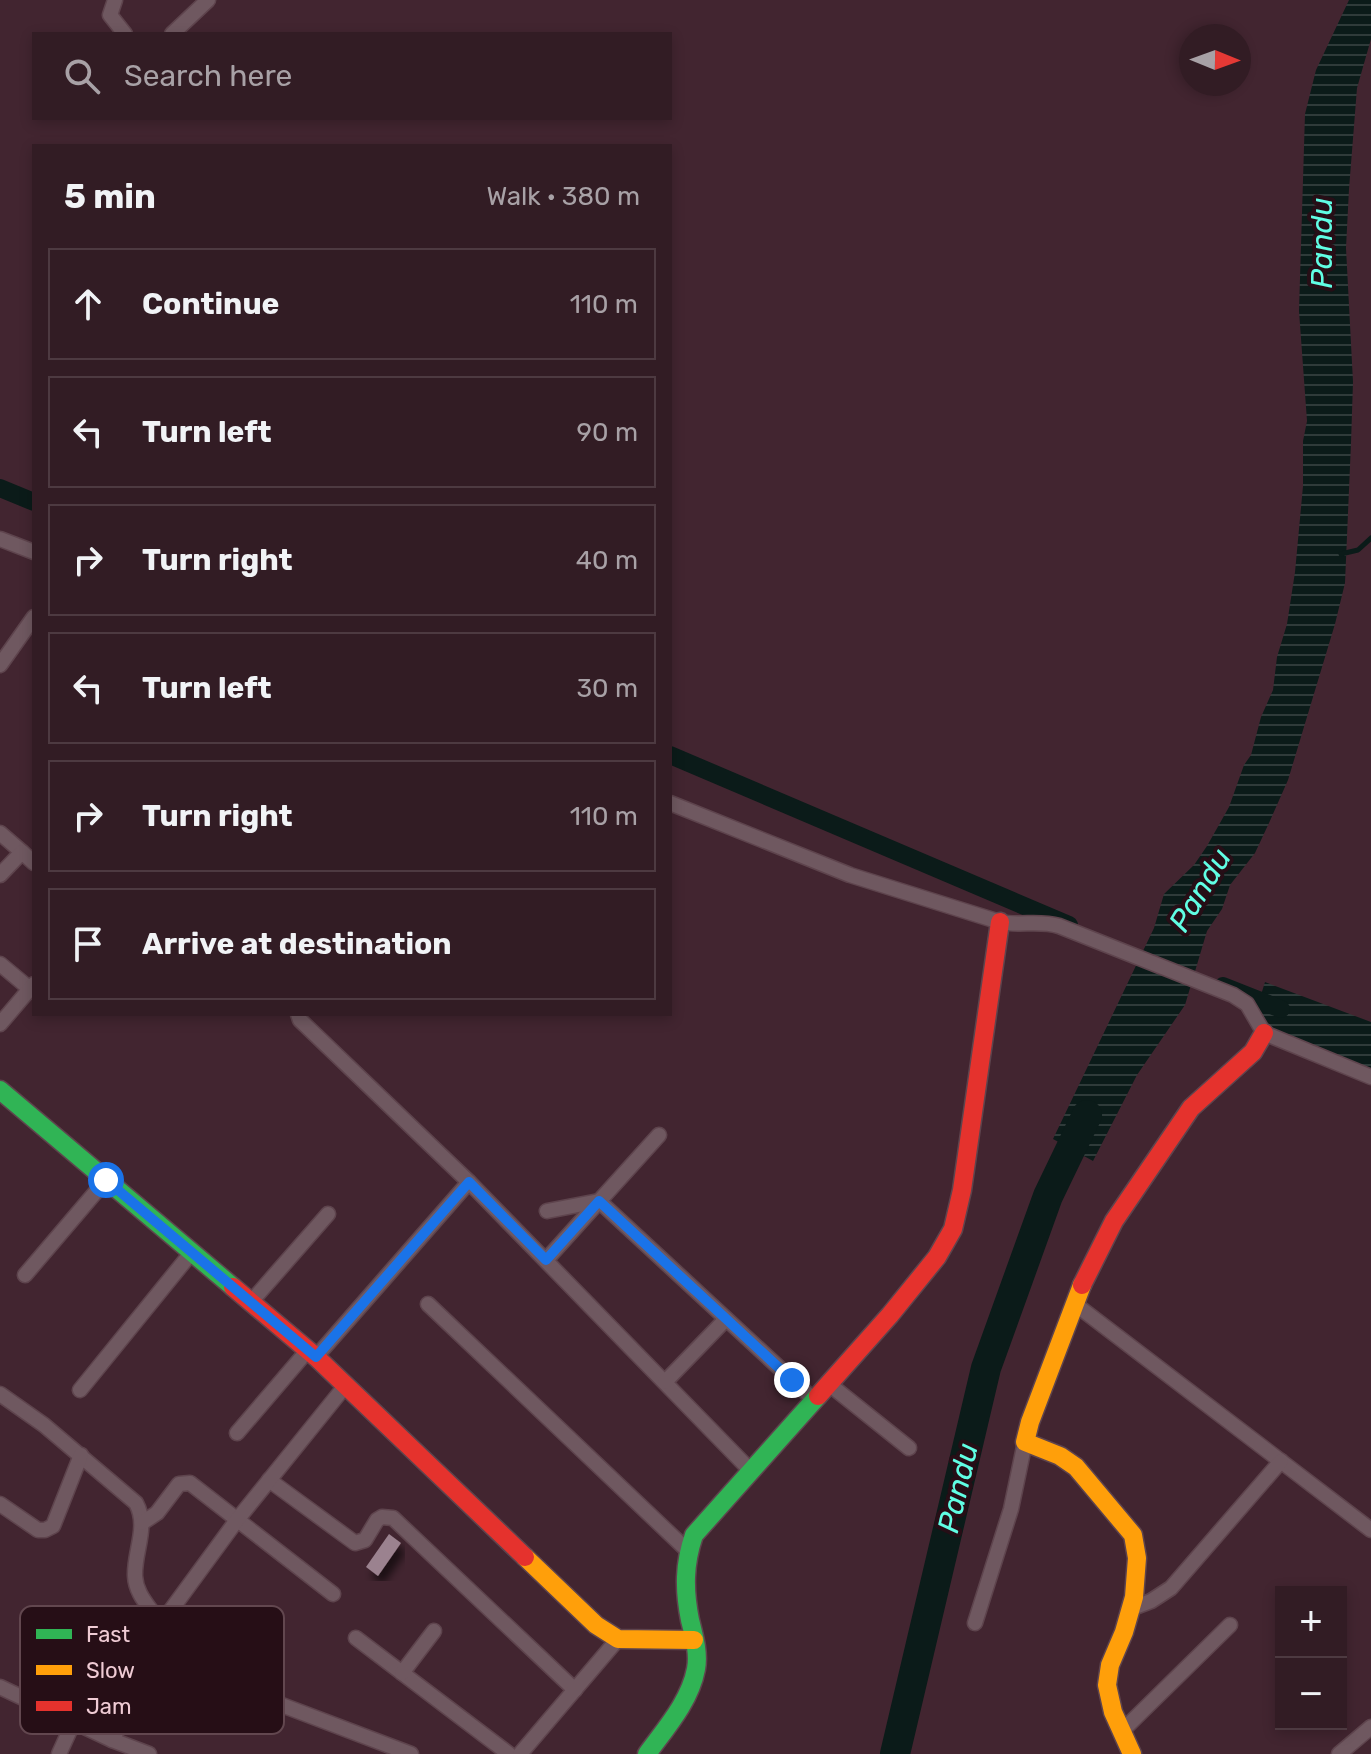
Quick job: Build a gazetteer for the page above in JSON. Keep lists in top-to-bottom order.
{
  "water": ["Pandu"],
  "legend": ["Fast", "Slow", "Jam"],
  "north": "right",
  "page": {
    "search": "Search here",
    "heading": ["5 min", "Walk · 380 m"],
    "list": [
      ["Continue", "110 m"],
      ["Turn left", "90 m"],
      ["Turn right", "40 m"],
      ["Turn left", "30 m"],
      ["Turn right", "110 m"],
      "Arrive at destination"
    ],
    "map_buttons": ["+", "−"]
  }
}
